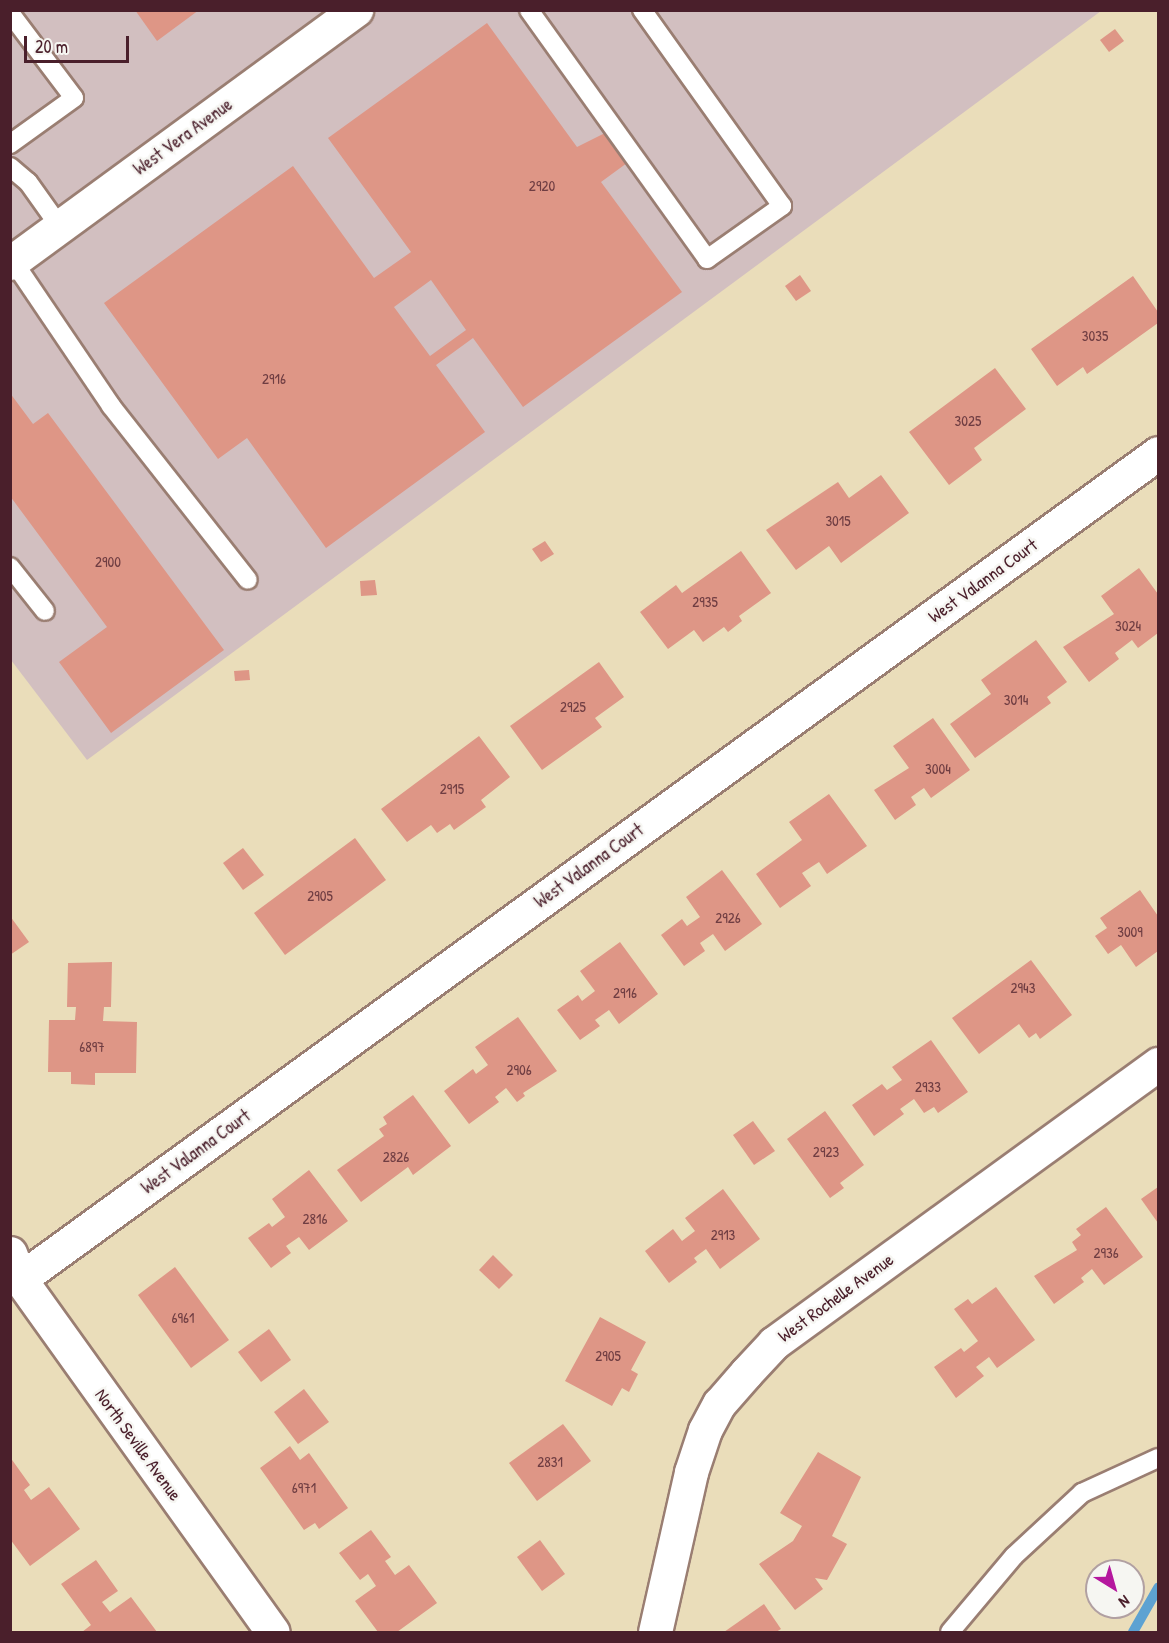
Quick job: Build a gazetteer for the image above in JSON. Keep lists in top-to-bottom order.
{
  "streets": {
    "street": [
      "West Vera Avenue",
      "West Valanna Court",
      "West Rochelle Avenue",
      "North Seville Avenue"
    ]
  },
  "crossings": [
    ["West Valanna Court", "North Seville Avenue"]
  ],
  "house_numbers": [
    "2920",
    "3035",
    "2916",
    "3025",
    "3015",
    "2900",
    "2935",
    "3024",
    "3014",
    "2925",
    "3004",
    "2915",
    "2905",
    "2926",
    "3009",
    "2943",
    "2916",
    "6897",
    "2906",
    "2933",
    "2923",
    "2826",
    "2816",
    "2913",
    "2936",
    "6961",
    "2905",
    "2831",
    "6971"
  ],
  "scale_bar": "20 m",
  "north": "bottom right"
}
